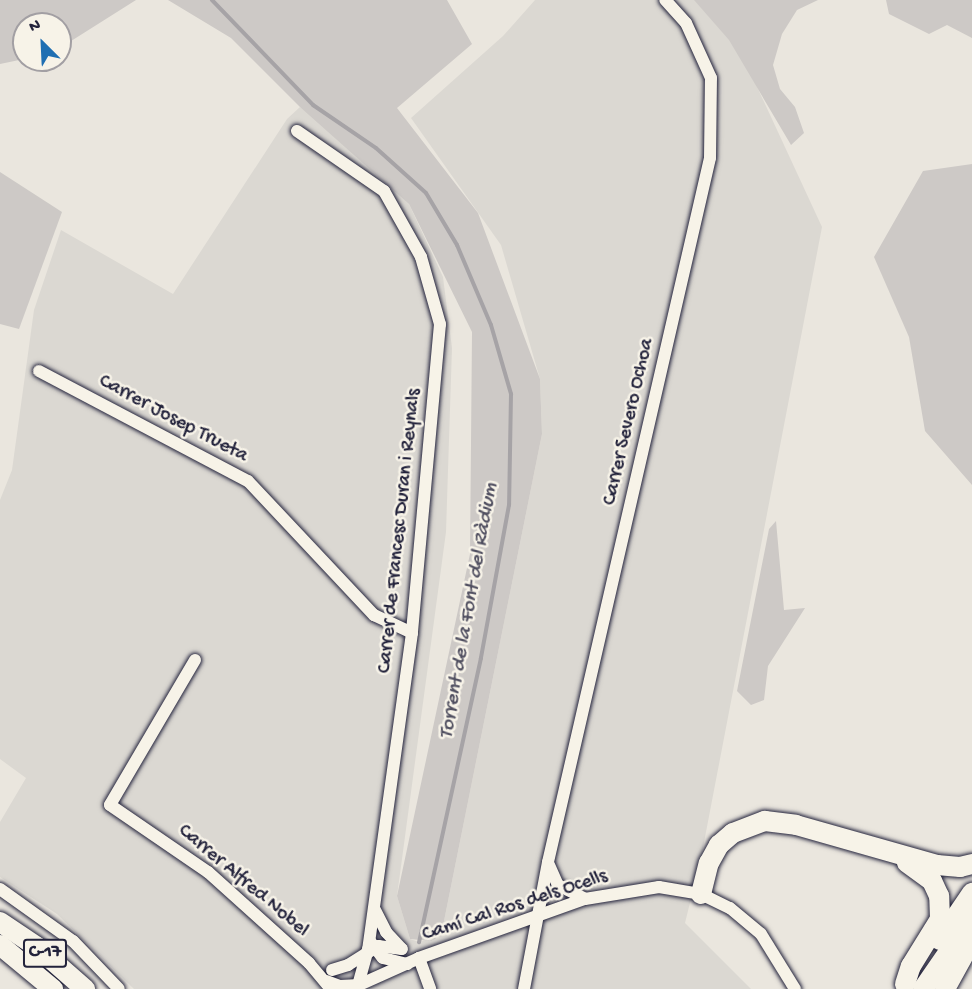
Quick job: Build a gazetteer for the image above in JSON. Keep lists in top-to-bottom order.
{
  "streets": {
    "highway": ["C-17"],
    "street": [
      "Carrer Josep Trueta",
      "Carrer Severo Ochoa",
      "Carrer de Francesc Duran i Reynals",
      "Carrer Alfred Nobel",
      "Camí Cal Ros dels Ocells"
    ]
  },
  "crossings": [
    ["Carrer Josep Trueta", "Carrer de Francesc Duran i Reynals"],
    ["Carrer Severo Ochoa", "Camí Cal Ros dels Ocells"],
    ["Carrer de Francesc Duran i Reynals", "Carrer Alfred Nobel"],
    ["Carrer de Francesc Duran i Reynals", "Camí Cal Ros dels Ocells"],
    ["Carrer Alfred Nobel", "Camí Cal Ros dels Ocells"]
  ],
  "water": ["Torrent de la Font del Ràdium"],
  "north": "top left"
}
